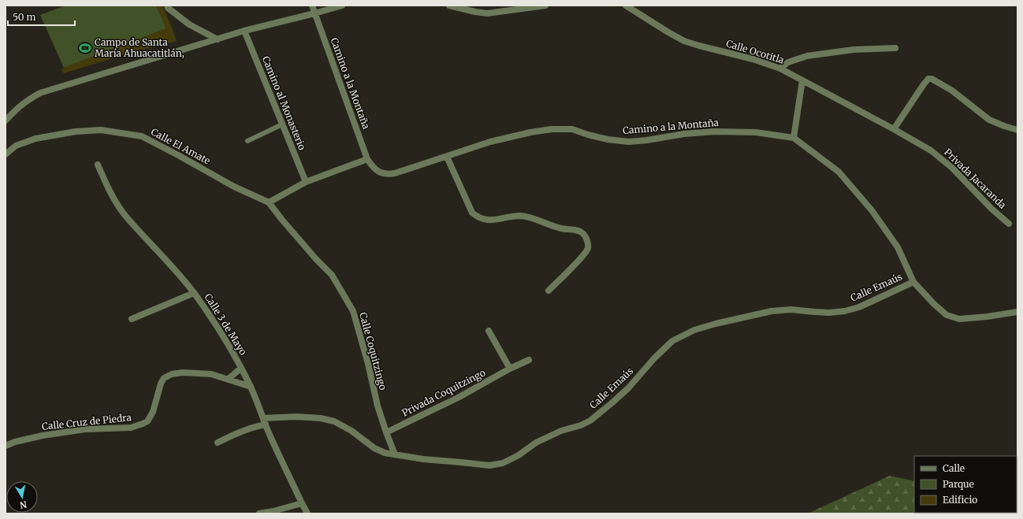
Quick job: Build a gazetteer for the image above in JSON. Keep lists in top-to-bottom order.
{
  "streets": {
    "street": [
      "Calle Ocotitla",
      "Camino a la Montaña",
      "Camino al Monasterio",
      "Calle El Amate",
      "Privada Jacaranda",
      "Calle Emaús",
      "Calle 3 de Mayo",
      "Calle Coquitzingo",
      "Privada Coquitzingo",
      "Calle Cruz de Piedra"
    ]
  },
  "crossings": [
    ["Calle Ocotitla", "Privada Jacaranda"],
    ["Camino a la Montaña", "Calle Emaús"],
    ["Calle El Amate", "Calle Coquitzingo"],
    ["Calle Emaús", "Calle 3 de Mayo"],
    ["Calle Emaús", "Calle Coquitzingo"],
    ["Calle 3 de Mayo", "Calle Cruz de Piedra"],
    ["Calle Coquitzingo", "Privada Coquitzingo"]
  ],
  "places": {
    "sports": ["Campo de Santa María Ahuacatitlán,"]
  },
  "legend": ["Calle", "Parque", "Edificio"],
  "scale_bar": "50 m",
  "north": "bottom"
}
